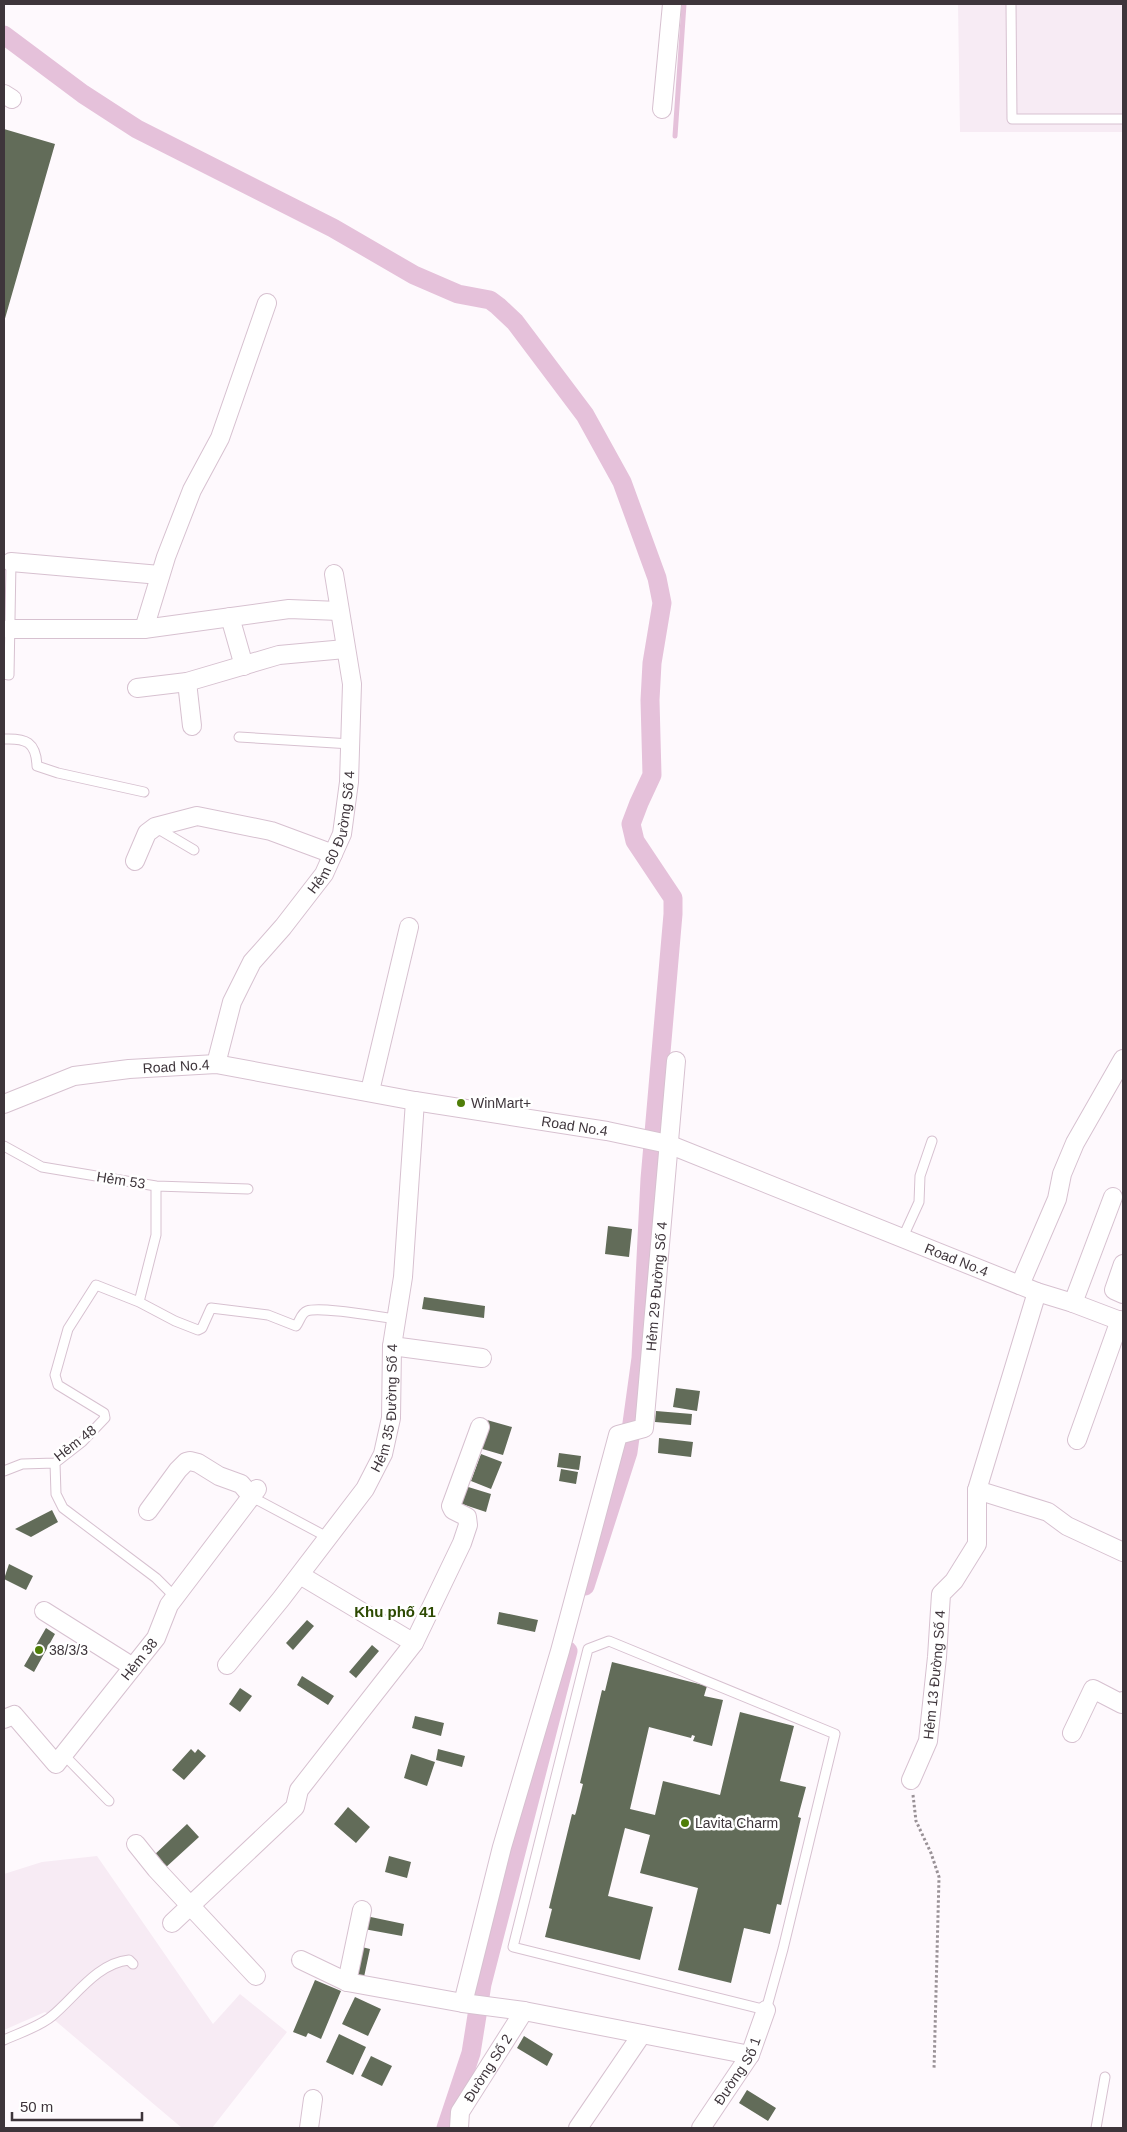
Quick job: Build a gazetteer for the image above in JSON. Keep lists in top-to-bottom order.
{
  "streets": {
    "street": [
      "Hẻm 60 Đường Số 4",
      "Road No.4",
      "Hẻm 29 Đường Số 4",
      "Hẻm 35 Đường Số 4",
      "Hẻm 38",
      "Hẻm 13 Đường Số 4",
      "Đường Số 2",
      "Đường Số 1"
    ],
    "lane": ["Hẻm 53", "Hẻm 48"]
  },
  "crossings": [
    ["Hẻm 60 Đường Số 4", "Road No.4"],
    ["Road No.4", "Hẻm 29 Đường Số 4"],
    ["Road No.4", "Hẻm 35 Đường Số 4"],
    ["Road No.4", "Hẻm 13 Đường Số 4"],
    ["Hẻm 53", "Hẻm 48"]
  ],
  "districts": ["Khu phố 41"],
  "places": ["WinMart+", "38/3/3", "Lavita Charm"],
  "scale_bar": "50 m"
}
